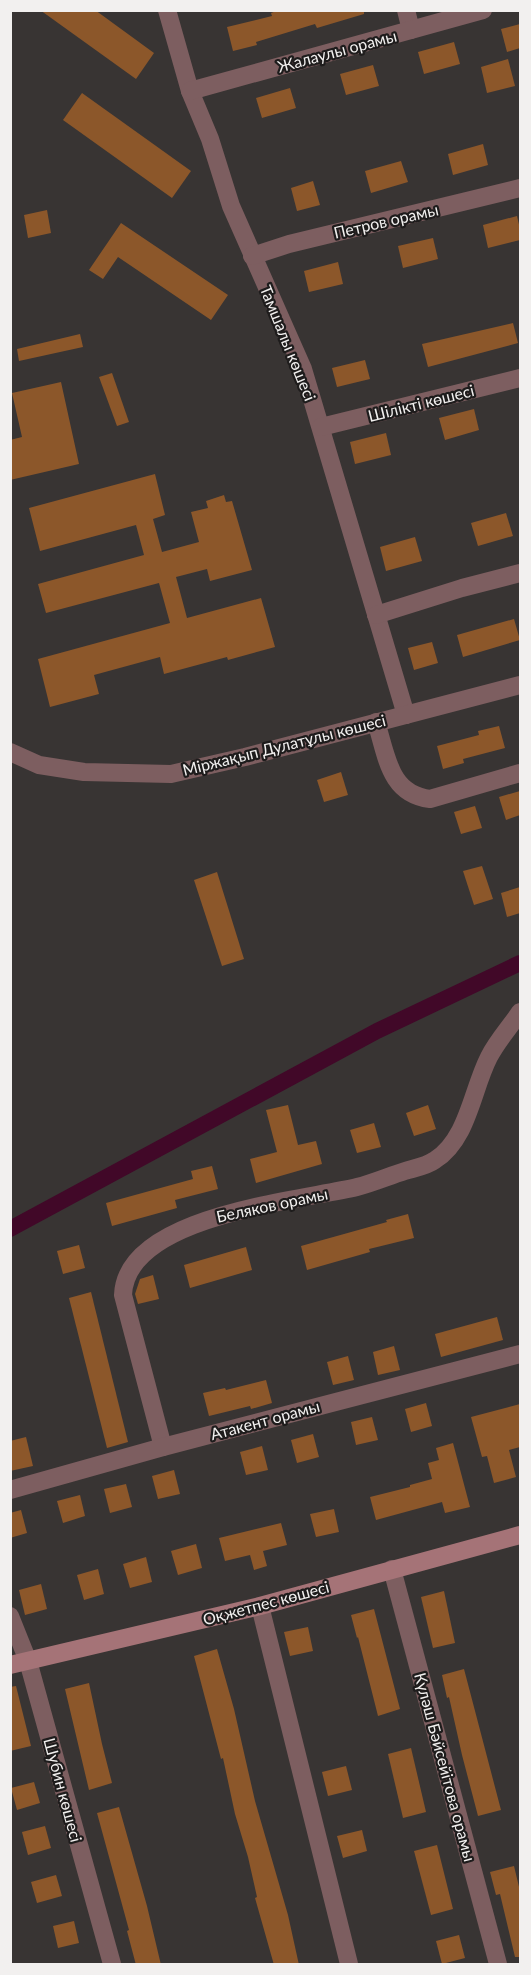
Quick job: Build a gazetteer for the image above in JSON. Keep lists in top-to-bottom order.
{
  "streets": {
    "street": [
      "Жалаулы орамы",
      "Петров орамы",
      "Тамшалы көшесі",
      "Шілікті көшесі",
      "Міржақып Дулатұлы көшесі",
      "Беляков орамы",
      "Атакент орамы",
      "Оқжетпес көшесі",
      "Күләш Бәйсейітова орамы",
      "Шубин көшесі"
    ]
  },
  "crossings": [
    ["Жалаулы орамы", "Тамшалы көшесі"],
    ["Петров орамы", "Тамшалы көшесі"],
    ["Тамшалы көшесі", "Шілікті көшесі"],
    ["Тамшалы көшесі", "Міржақып Дулатұлы көшесі"],
    ["Беляков орамы", "Атакент орамы"],
    ["Оқжетпес көшесі", "Күләш Бәйсейітова орамы"],
    ["Оқжетпес көшесі", "Шубин көшесі"]
  ]
}
